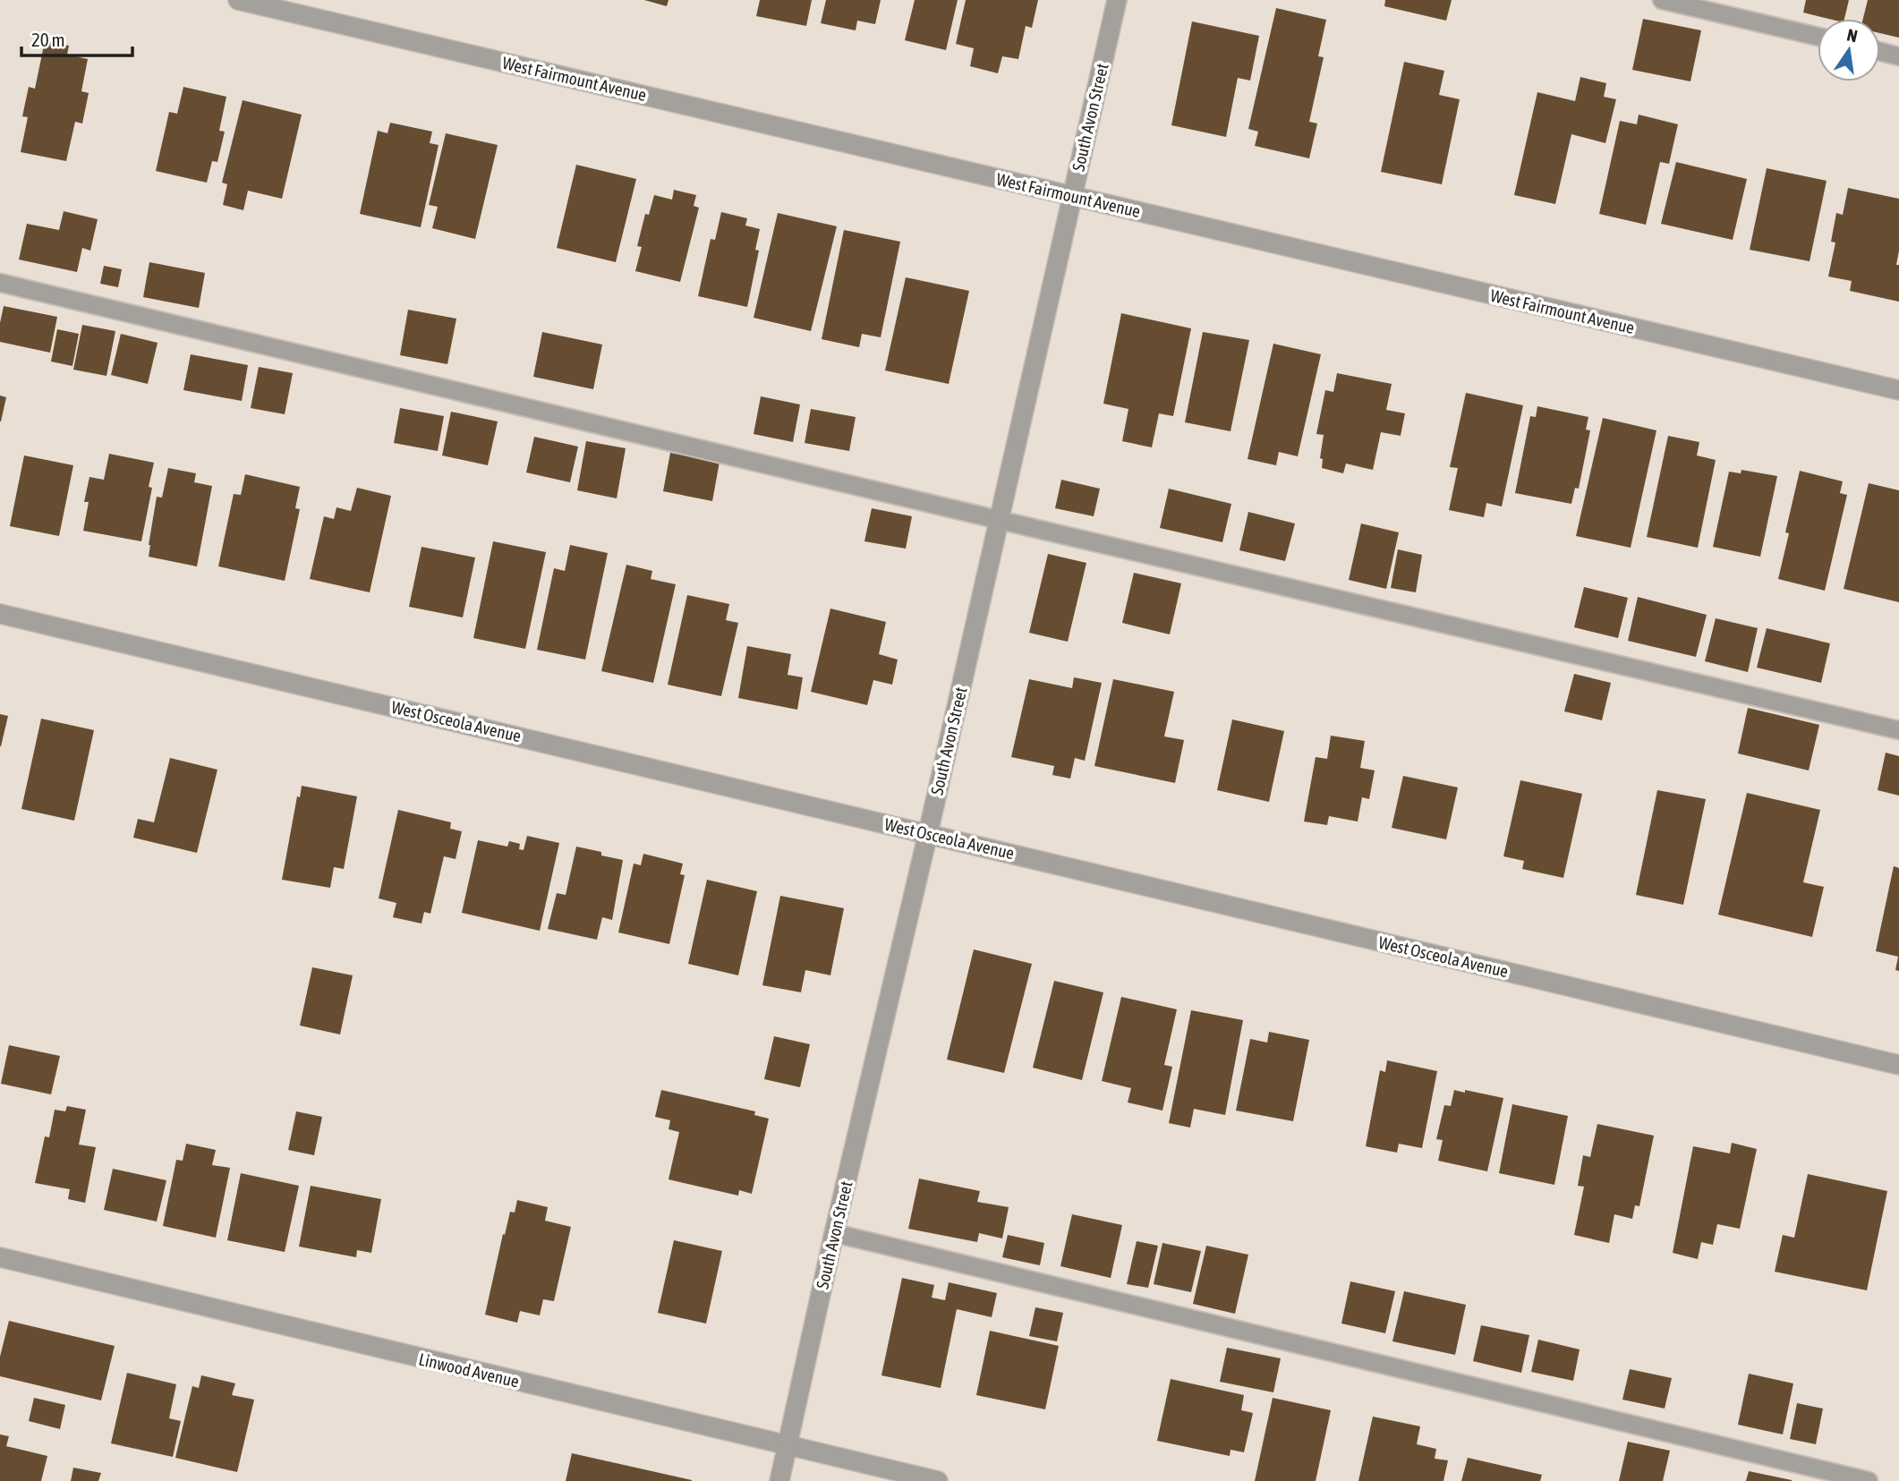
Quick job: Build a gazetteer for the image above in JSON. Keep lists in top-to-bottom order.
{
  "streets": {
    "street": [
      "West Fairmount Avenue",
      "South Avon Street",
      "West Osceola Avenue",
      "Linwood Avenue"
    ]
  },
  "crossings": [
    ["West Fairmount Avenue", "South Avon Street"],
    ["South Avon Street", "West Osceola Avenue"],
    ["South Avon Street", "Linwood Avenue"]
  ],
  "scale_bar": "20 m",
  "north": "top"
}
